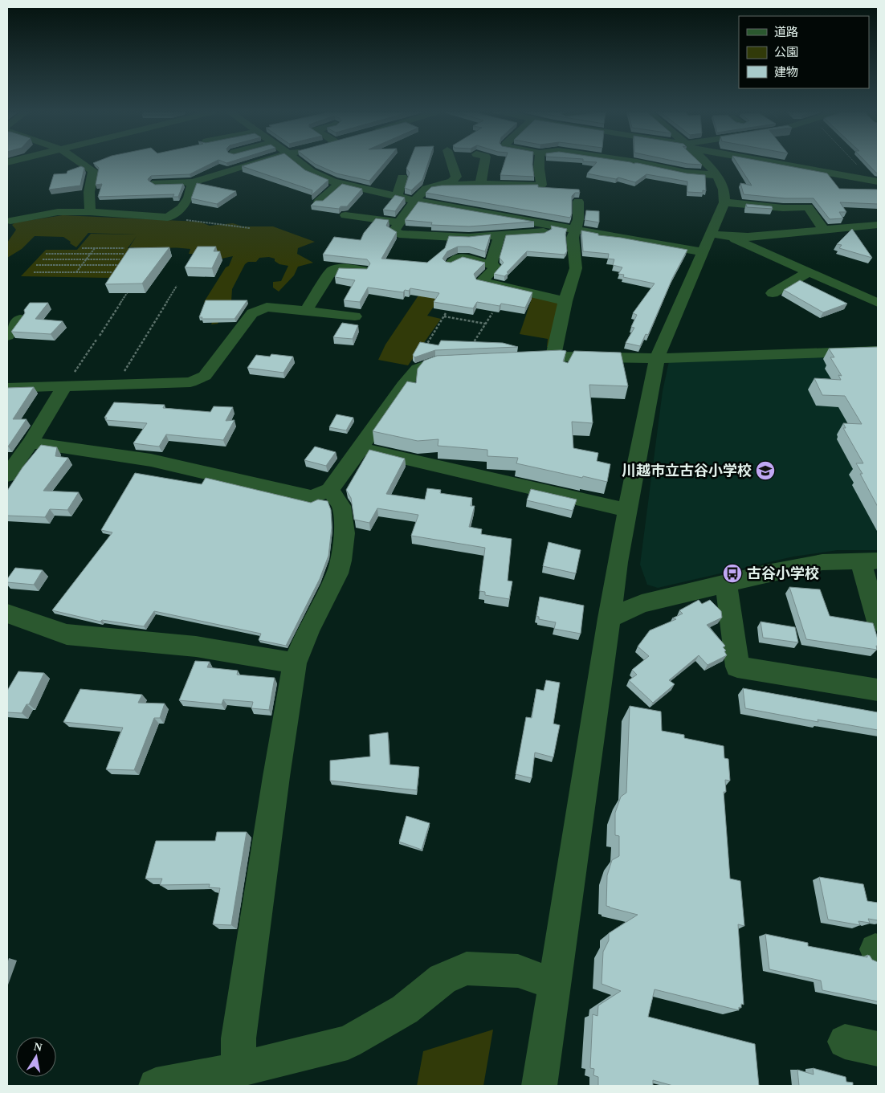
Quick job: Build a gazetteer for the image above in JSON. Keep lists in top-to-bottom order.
{
  "places": {
    "school or university": ["川越市立古谷小学校"],
    "bus stop": ["古谷小学校"]
  },
  "legend": ["道路", "公園", "建物"],
  "north": "top"
}
